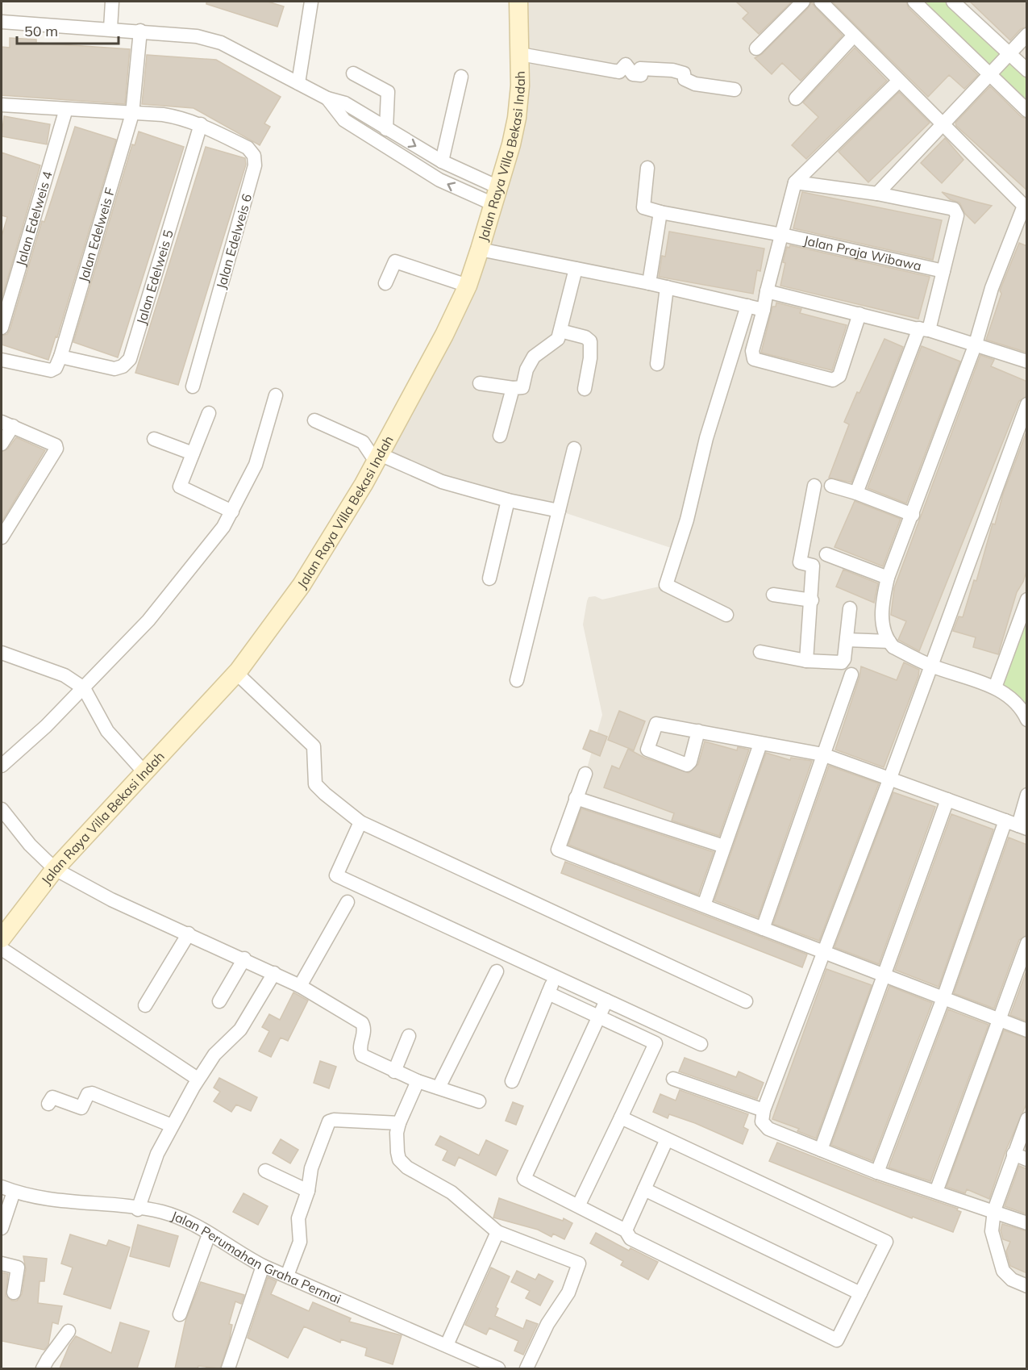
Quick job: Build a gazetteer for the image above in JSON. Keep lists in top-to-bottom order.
{
  "streets": {
    "main road": ["Jalan Raya Villa Bekasi Indah"],
    "street": [
      "Jalan Edelweis 4",
      "Jalan Edelweis F",
      "Jalan Edelweis 6",
      "Jalan Praja Wibawa",
      "Jalan Edelweis 5",
      "Jalan Perumahan Graha Permai"
    ]
  },
  "crossings": [
    ["Jalan Edelweis 4", "Jalan Edelweis 6"],
    ["Jalan Edelweis F", "Jalan Edelweis 6"],
    ["Jalan Edelweis F", "Jalan Edelweis 5"],
    ["Jalan Edelweis 6", "Jalan Edelweis 5"]
  ],
  "scale_bar": "50 m"
}
